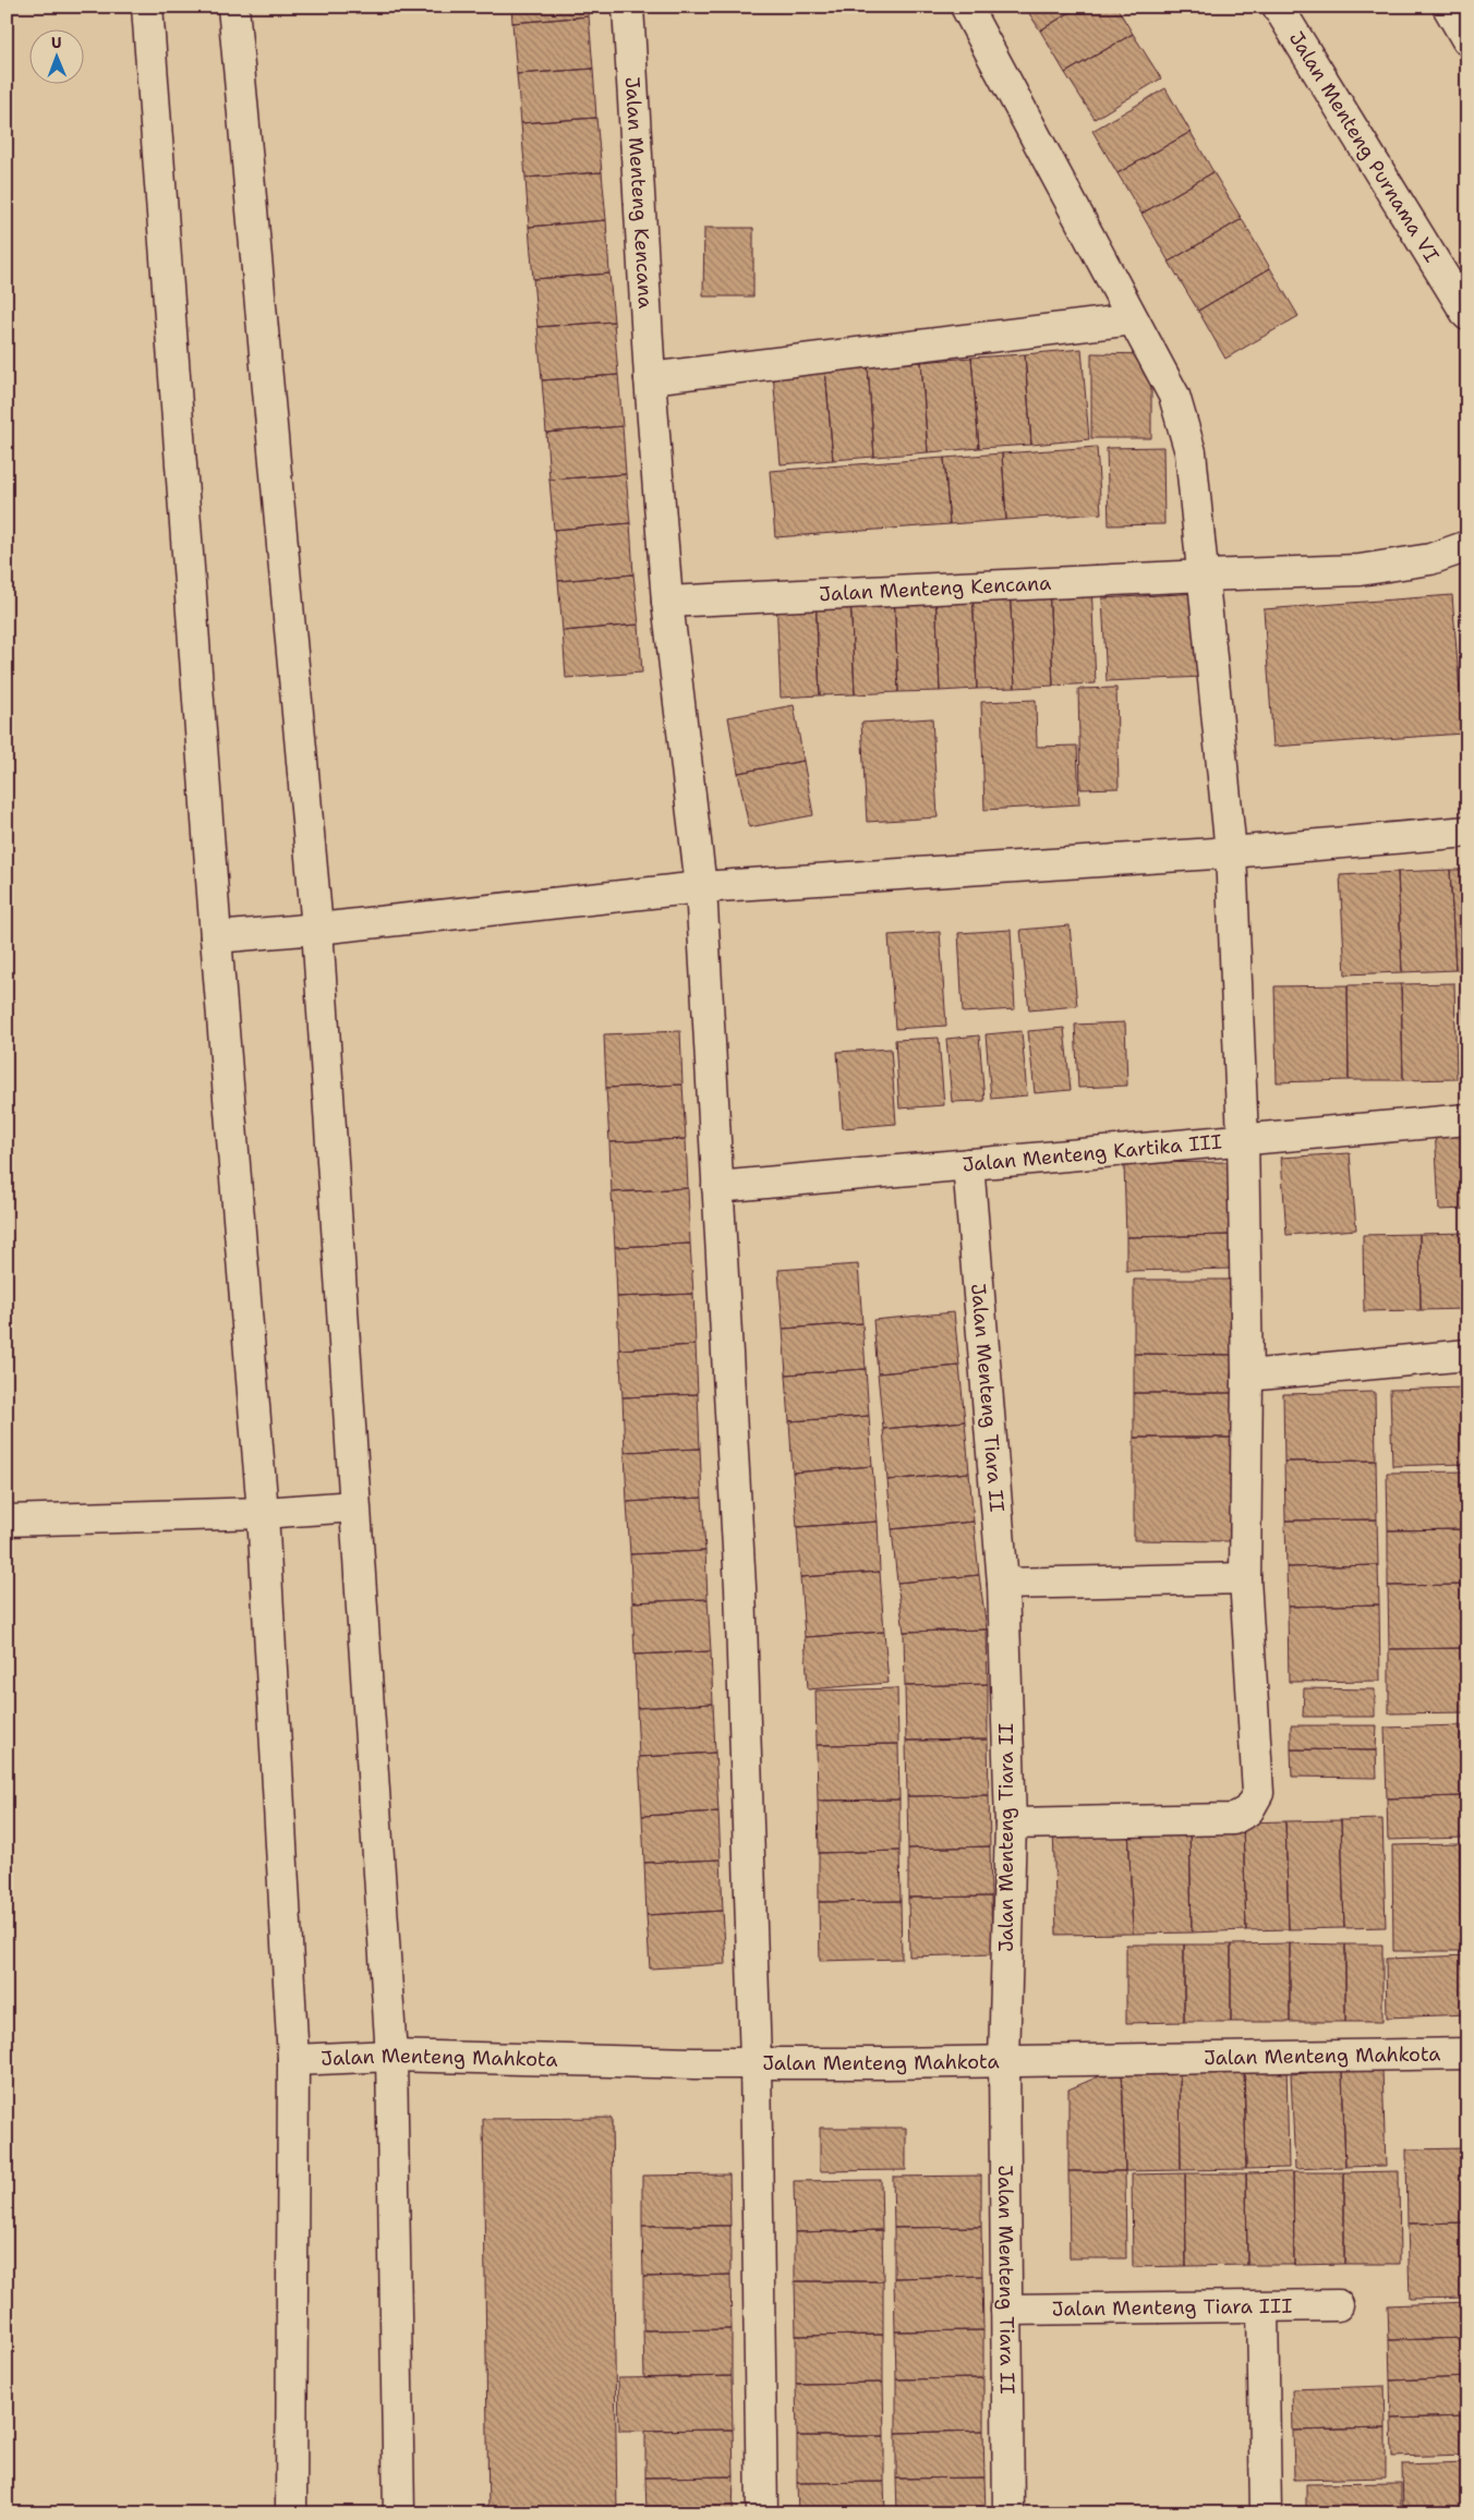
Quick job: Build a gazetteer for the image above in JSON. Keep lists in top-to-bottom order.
{
  "streets": {
    "street": [
      "Jalan Menteng Purnama VI",
      "Jalan Menteng Kencana",
      "Jalan Menteng Kartika III",
      "Jalan Menteng Tiara II",
      "Jalan Menteng Mahkota",
      "Jalan Menteng Tiara III"
    ]
  },
  "crossings": [
    ["Jalan Menteng Kencana", "Jalan Menteng Kartika III"],
    ["Jalan Menteng Kencana", "Jalan Menteng Mahkota"],
    ["Jalan Menteng Kartika III", "Jalan Menteng Tiara II"],
    ["Jalan Menteng Tiara II", "Jalan Menteng Mahkota"],
    ["Jalan Menteng Tiara II", "Jalan Menteng Tiara III"]
  ],
  "north": "top"
}
